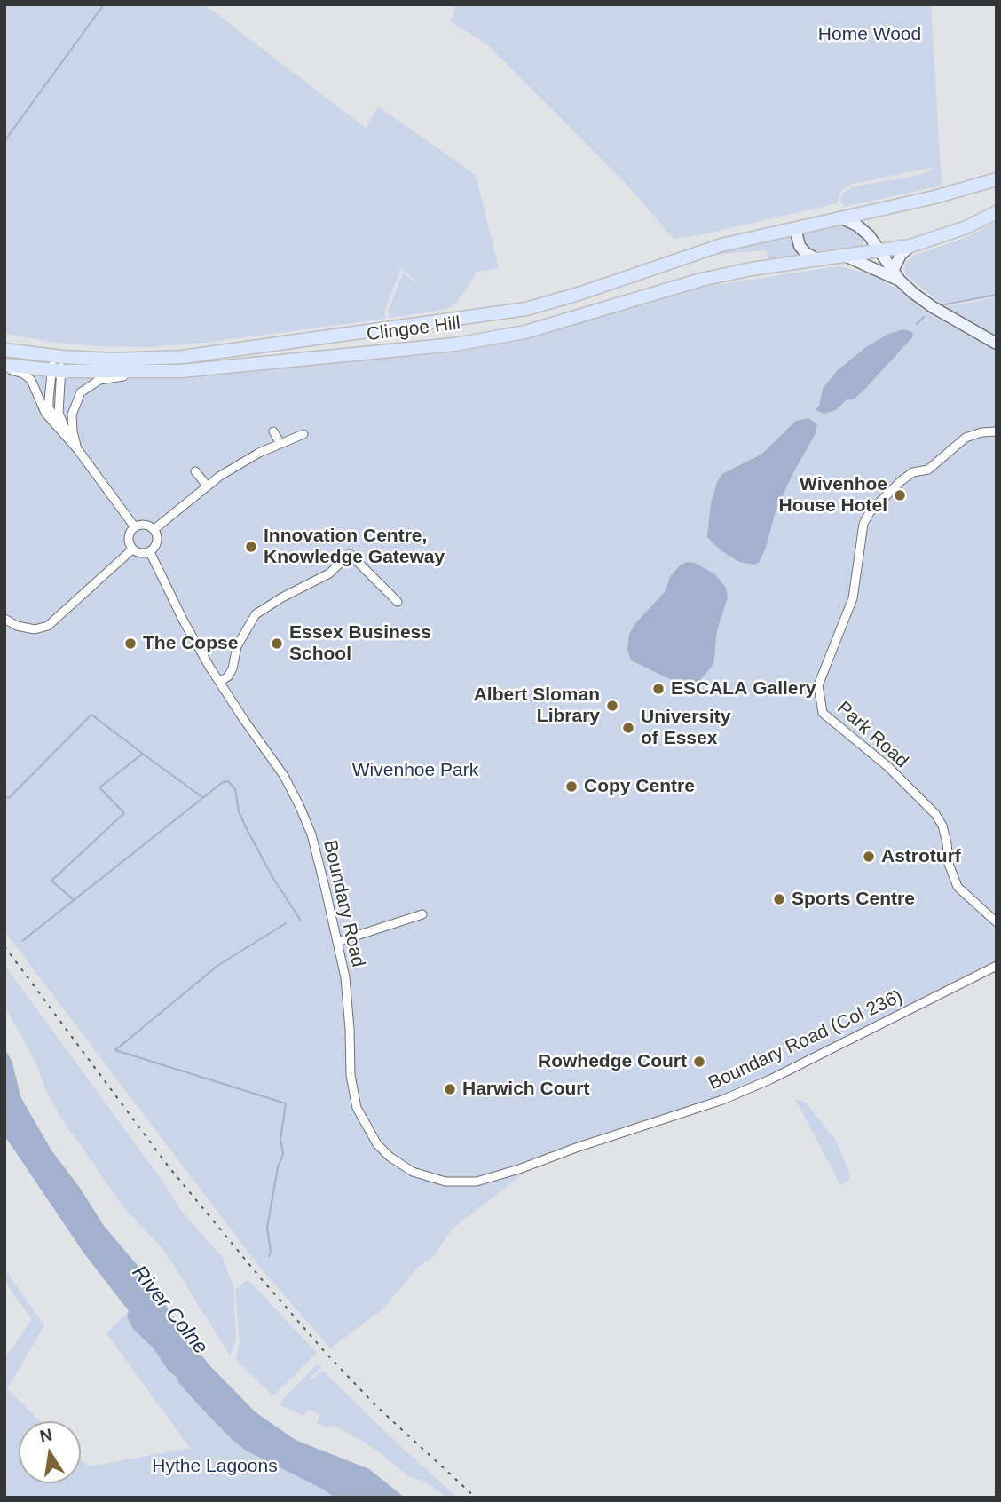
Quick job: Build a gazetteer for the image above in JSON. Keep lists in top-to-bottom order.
{
  "streets": {
    "main road": ["Clingoe Hill"],
    "street": ["Park Road", "Boundary Road", "Boundary Road (Col 236)"]
  },
  "crossings": [
    ["Boundary Road", "Boundary Road (Col 236)"]
  ],
  "water": ["River Colne"],
  "parks": ["Home Wood", "Wivenhoe Park", "Hythe Lagoons"],
  "places": [
    "Wivenhoe House Hotel",
    "Innovation Centre, Knowledge Gateway",
    "The Copse",
    "Essex Business School",
    "ESCALA Gallery",
    "Albert Sloman Library",
    "University of Essex",
    "Copy Centre",
    "Astroturf",
    "Sports Centre",
    "Rowhedge Court",
    "Harwich Court"
  ],
  "north": "top"
}
